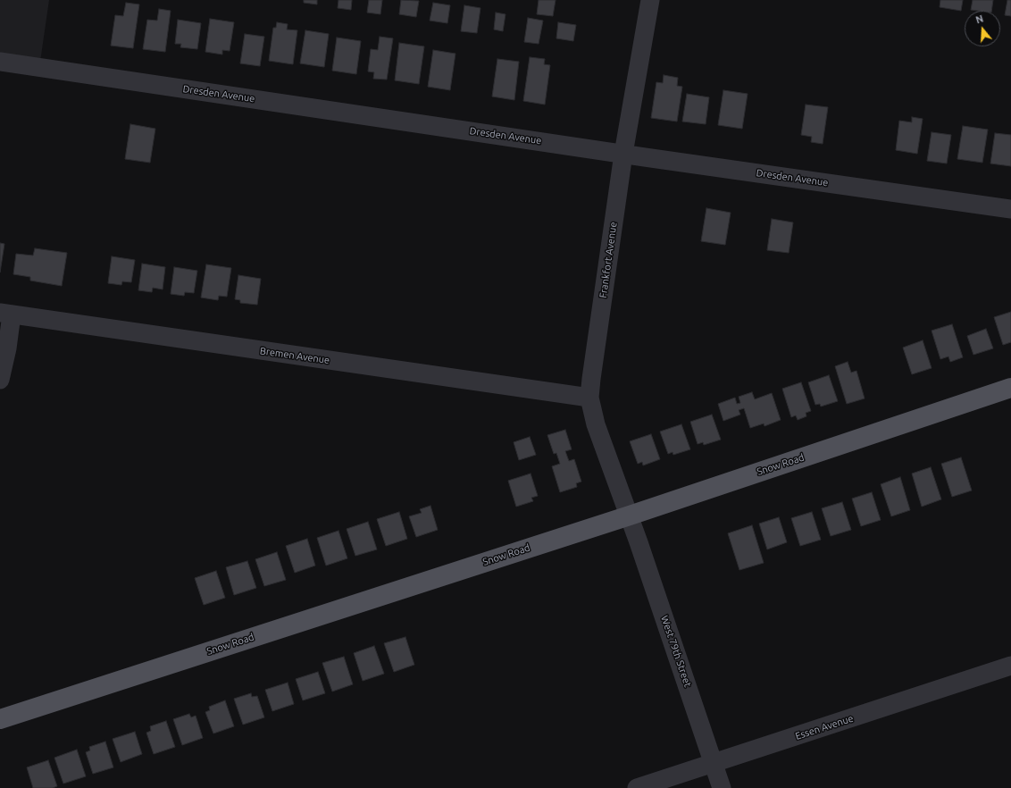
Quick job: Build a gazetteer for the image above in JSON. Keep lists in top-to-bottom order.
{
  "streets": {
    "main road": ["Snow Road"],
    "street": [
      "Dresden Avenue",
      "Frankfort Avenue",
      "Bremen Avenue",
      "West 79th Street",
      "Essen Avenue"
    ]
  },
  "crossings": [
    ["Dresden Avenue", "Frankfort Avenue"],
    ["Frankfort Avenue", "Bremen Avenue"],
    ["Frankfort Avenue", "Snow Road"],
    ["Frankfort Avenue", "West 79th Street"],
    ["Snow Road", "West 79th Street"],
    ["West 79th Street", "Essen Avenue"]
  ],
  "north": "top"
}
